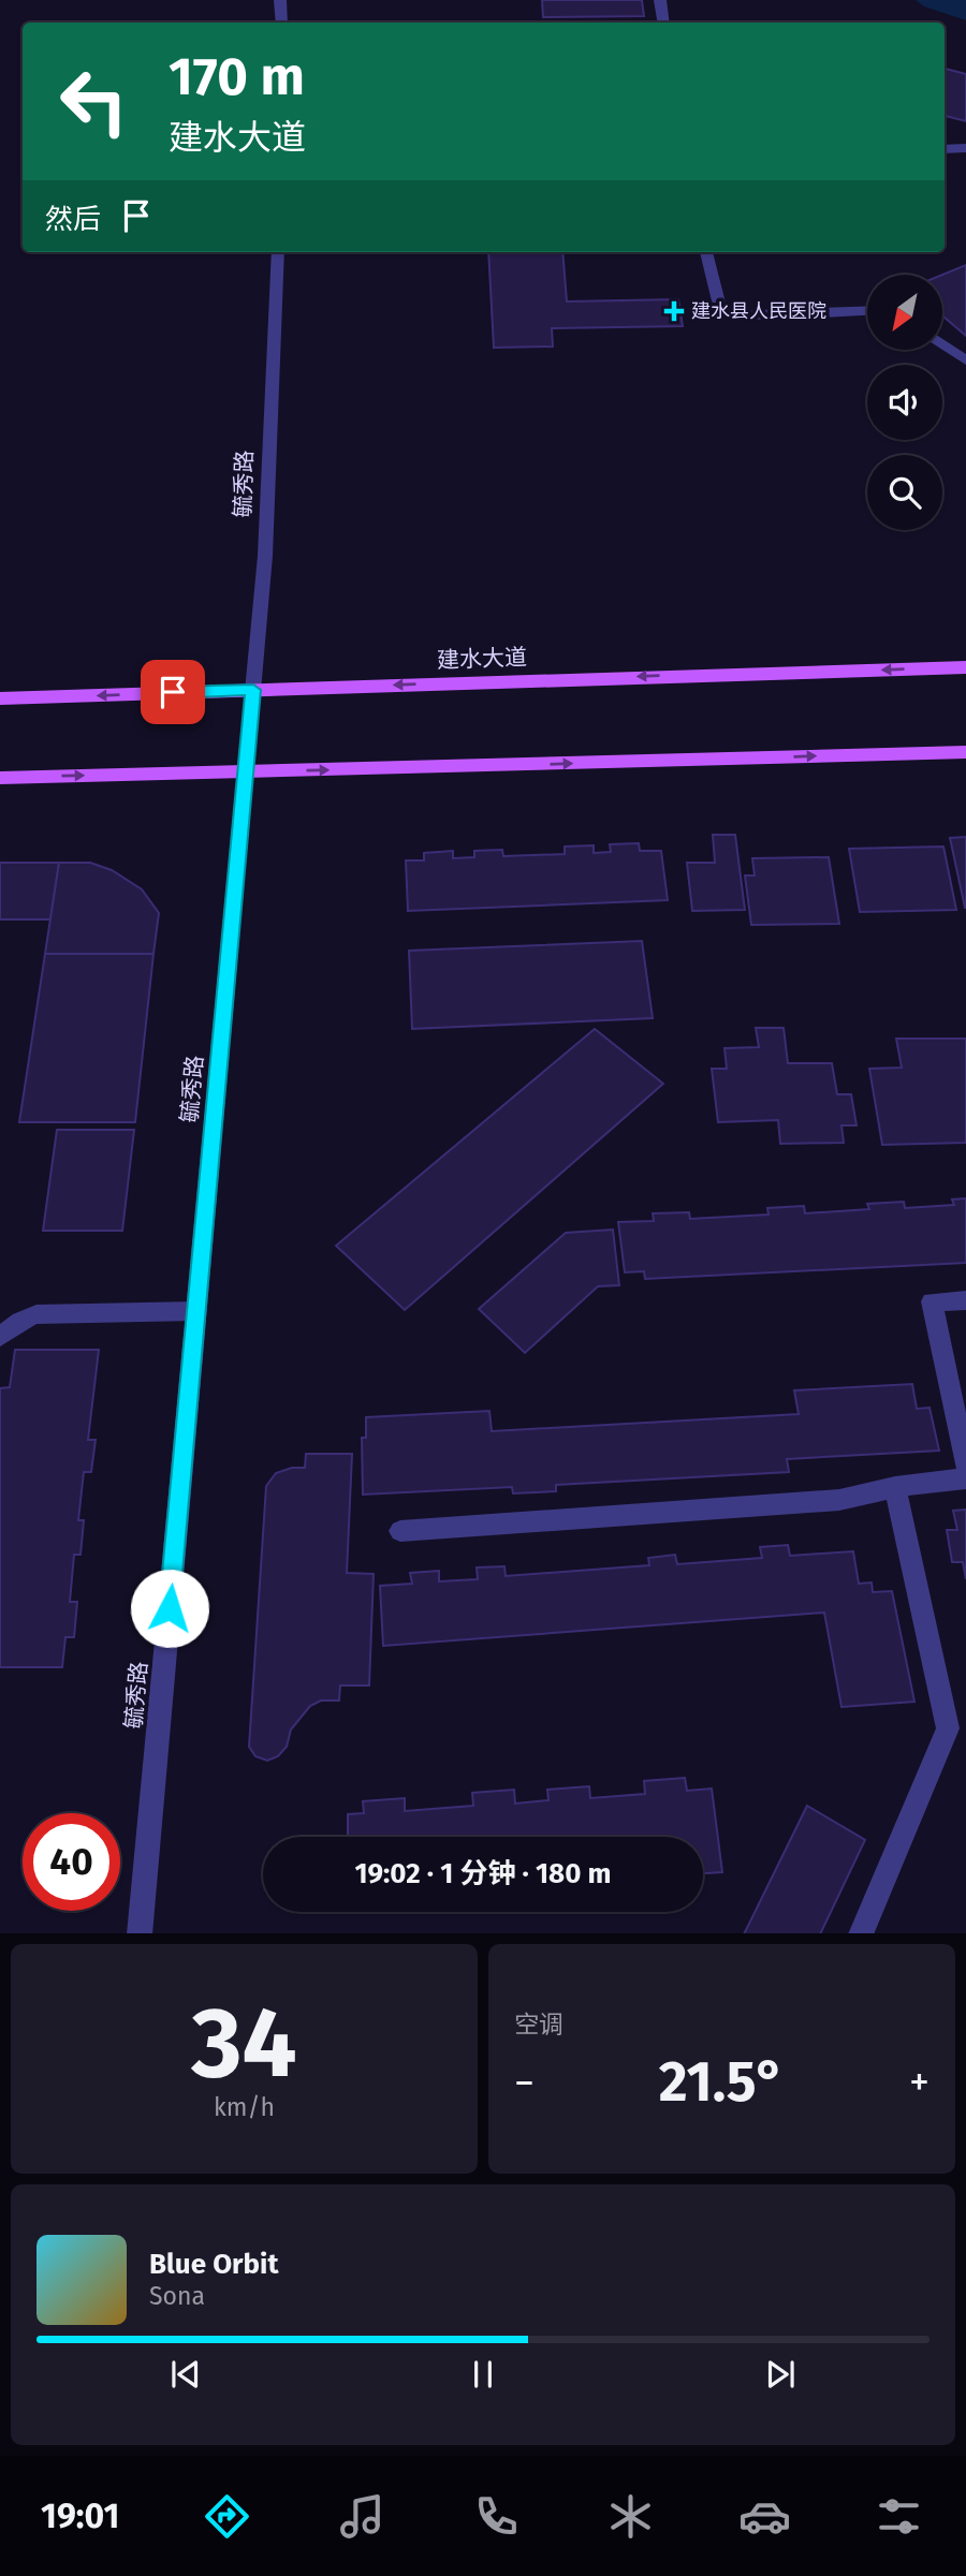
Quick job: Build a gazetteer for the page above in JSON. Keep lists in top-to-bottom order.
{
  "streets": {
    "main road": ["建水大道"],
    "street": ["毓秀路"]
  },
  "crossings": [
    ["毓秀路", "建水大道"]
  ],
  "places": {
    "health": ["建水县人民医院"]
  },
  "north": "bottom left",
  "page": {
    "turn": ["170 m", "建水大道"],
    "then": "然后",
    "limit": "40",
    "trip": "19:02 · 1 分钟 · 180 m",
    "tile": [
      ["34", "km/h"],
      "空调"
    ],
    "heat": ["−", "21.5°", "+"],
    "song": ["Blue Orbit", "Sona"],
    "tabs": "19:01"
  }
}
